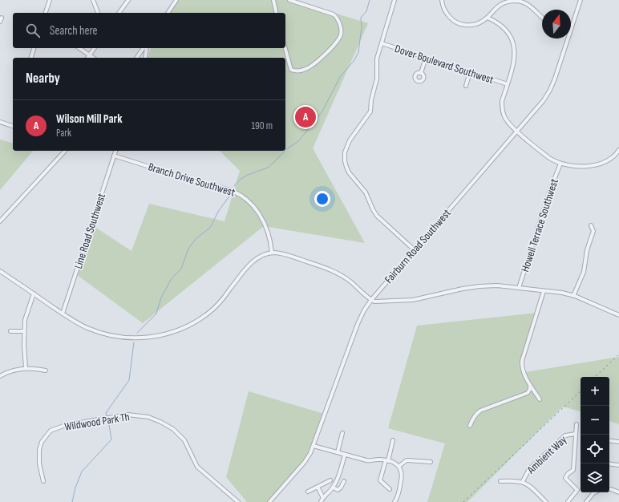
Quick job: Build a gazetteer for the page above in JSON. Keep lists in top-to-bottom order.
{
  "streets": {
    "street": [
      "Dover Boulevard Southwest",
      "Branch Drive Southwest",
      "Howell Terrace Southwest",
      "Line Road Southwest",
      "Fairburn Road Southwest",
      "Wildwood Park Th",
      "Ambient Way"
    ]
  },
  "crossings": [
    ["Branch Drive Southwest", "Line Road Southwest"]
  ],
  "north": "top",
  "page": {
    "search": "Search here",
    "heading": "Nearby",
    "list": [
      {
        "mark": "A",
        "name": "Wilson Mill Park",
        "note": "Park",
        "value": "190 m"
      }
    ],
    "pins": "A",
    "map_buttons": ["+", "−"]
  }
}
